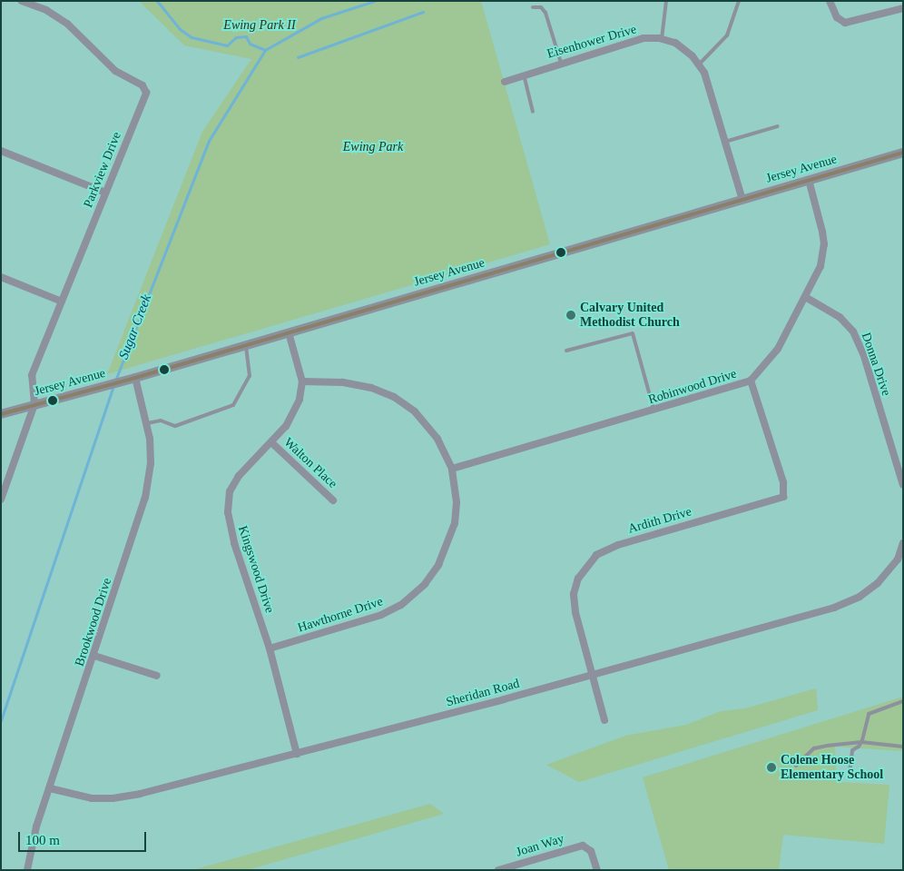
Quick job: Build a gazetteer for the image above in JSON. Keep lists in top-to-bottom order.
{
  "streets": {
    "street": [
      "Eisenhower Drive",
      "Jersey Avenue",
      "Parkview Drive",
      "Donna Drive",
      "Robinwood Drive",
      "Walton Place",
      "Ardith Drive",
      "Kingswood Drive",
      "Hawthorne Drive",
      "Brookwood Drive",
      "Sheridan Road",
      "Joan Way"
    ]
  },
  "crossings": [
    ["Eisenhower Drive", "Jersey Avenue"],
    ["Jersey Avenue", "Parkview Drive"],
    ["Jersey Avenue", "Robinwood Drive"],
    ["Jersey Avenue", "Kingswood Drive"],
    ["Jersey Avenue", "Brookwood Drive"],
    ["Donna Drive", "Robinwood Drive"],
    ["Robinwood Drive", "Ardith Drive"],
    ["Robinwood Drive", "Hawthorne Drive"],
    ["Walton Place", "Kingswood Drive"],
    ["Ardith Drive", "Sheridan Road"],
    ["Kingswood Drive", "Hawthorne Drive"],
    ["Kingswood Drive", "Sheridan Road"],
    ["Brookwood Drive", "Sheridan Road"]
  ],
  "water": ["Sugar Creek"],
  "parks": ["Ewing Park II", "Ewing Park"],
  "places": ["Calvary United Methodist Church", "Colene Hoose Elementary School"],
  "scale_bar": "100 m"
}
